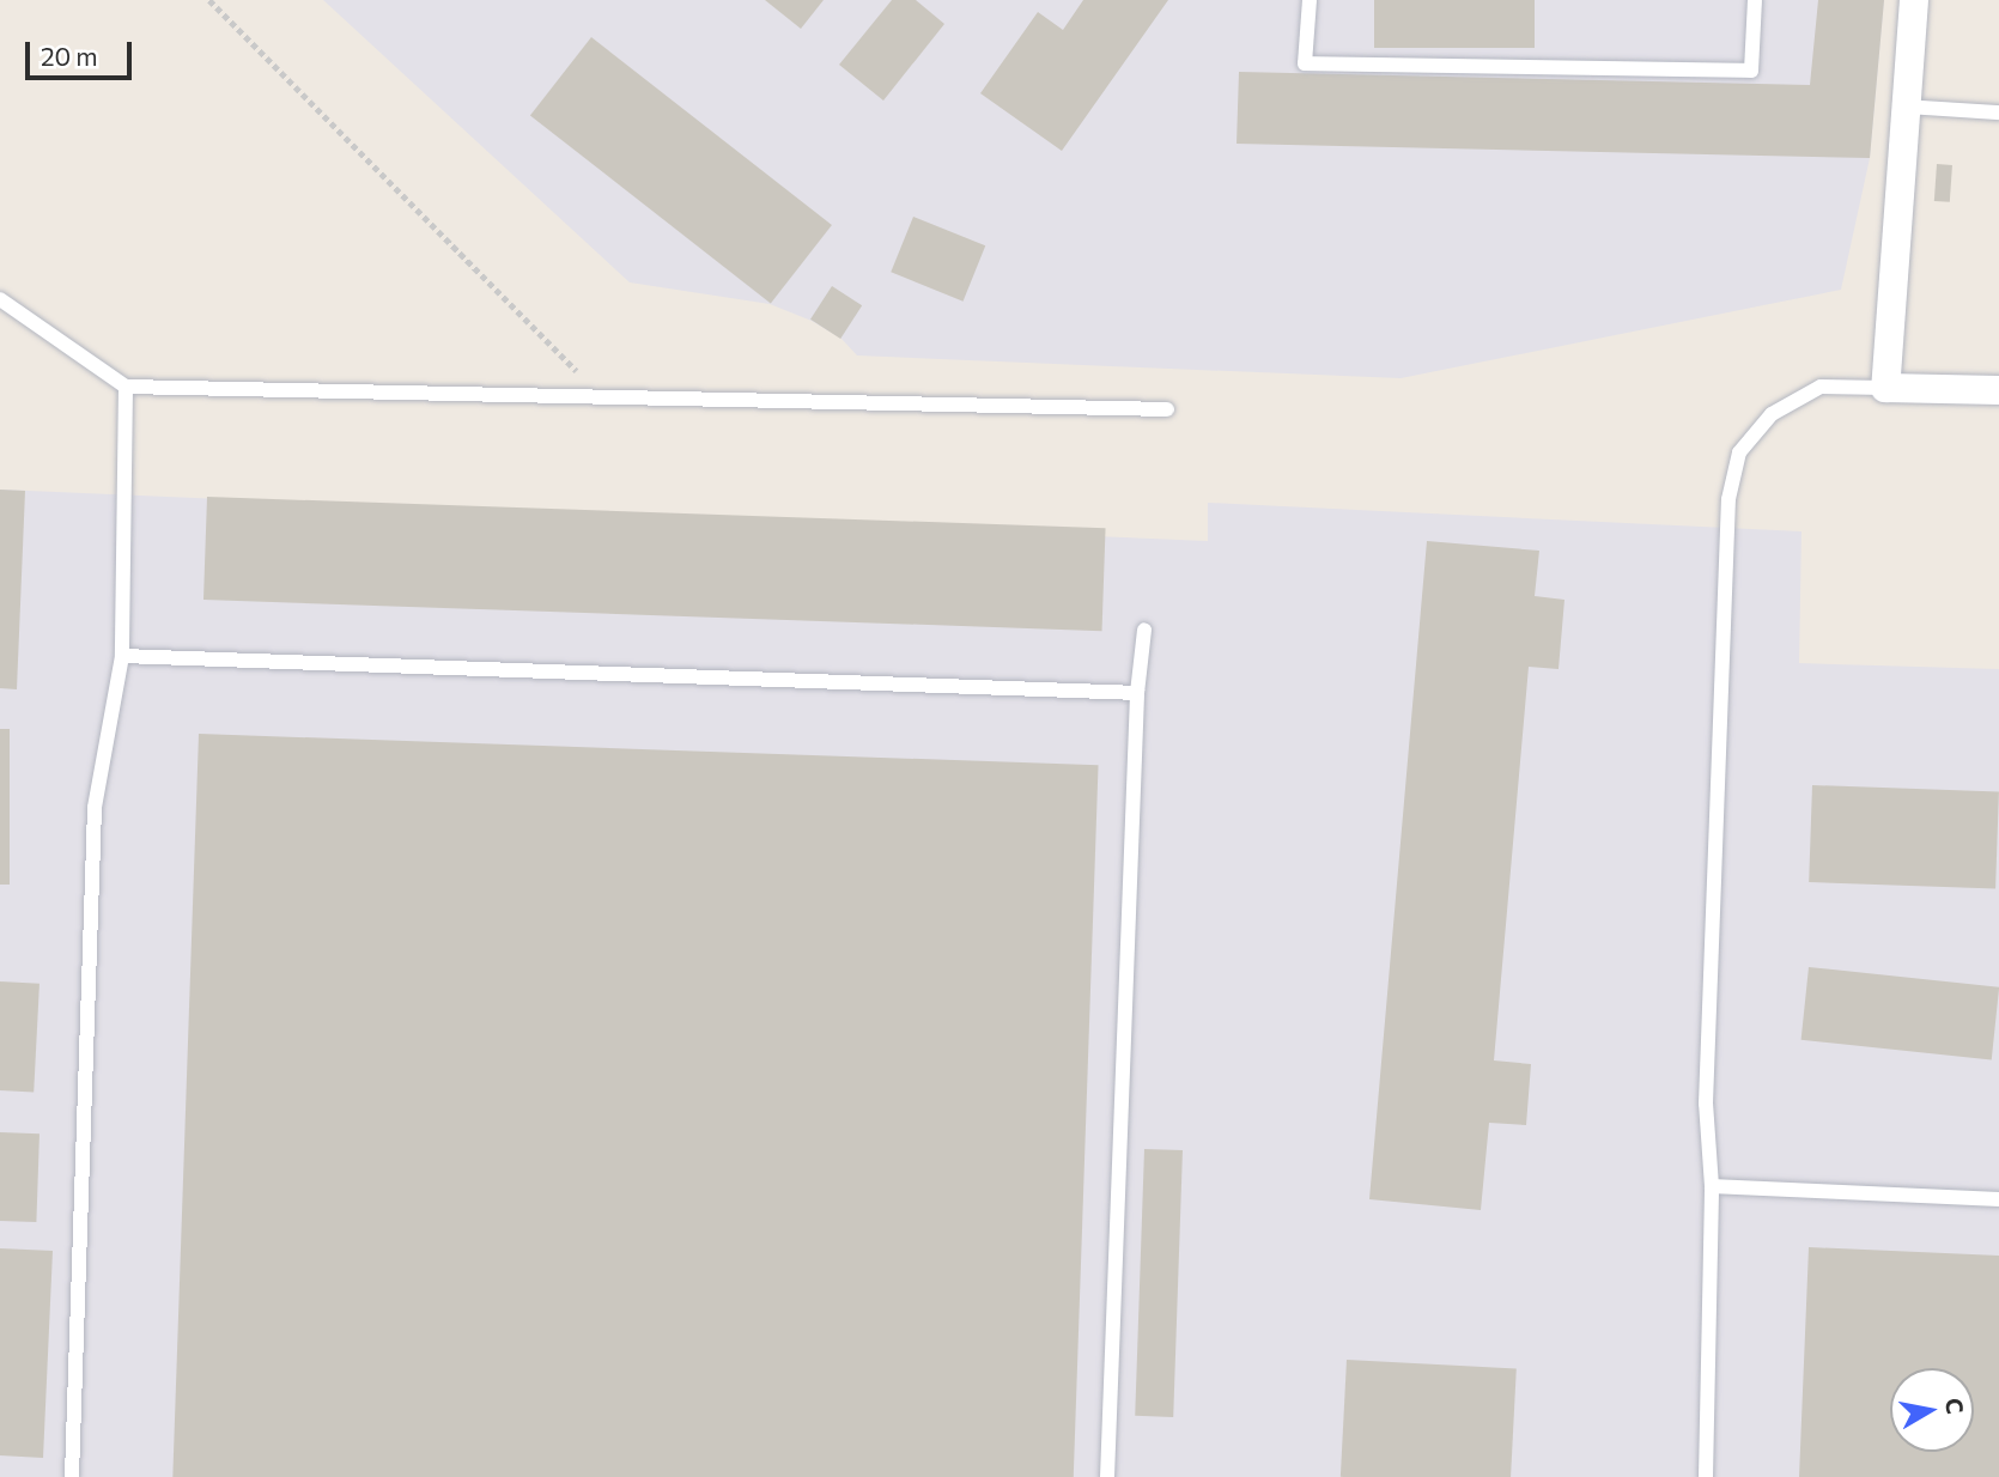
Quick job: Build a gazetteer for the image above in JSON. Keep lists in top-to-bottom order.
{
  "scale_bar": "20 m",
  "north": "right"
}
